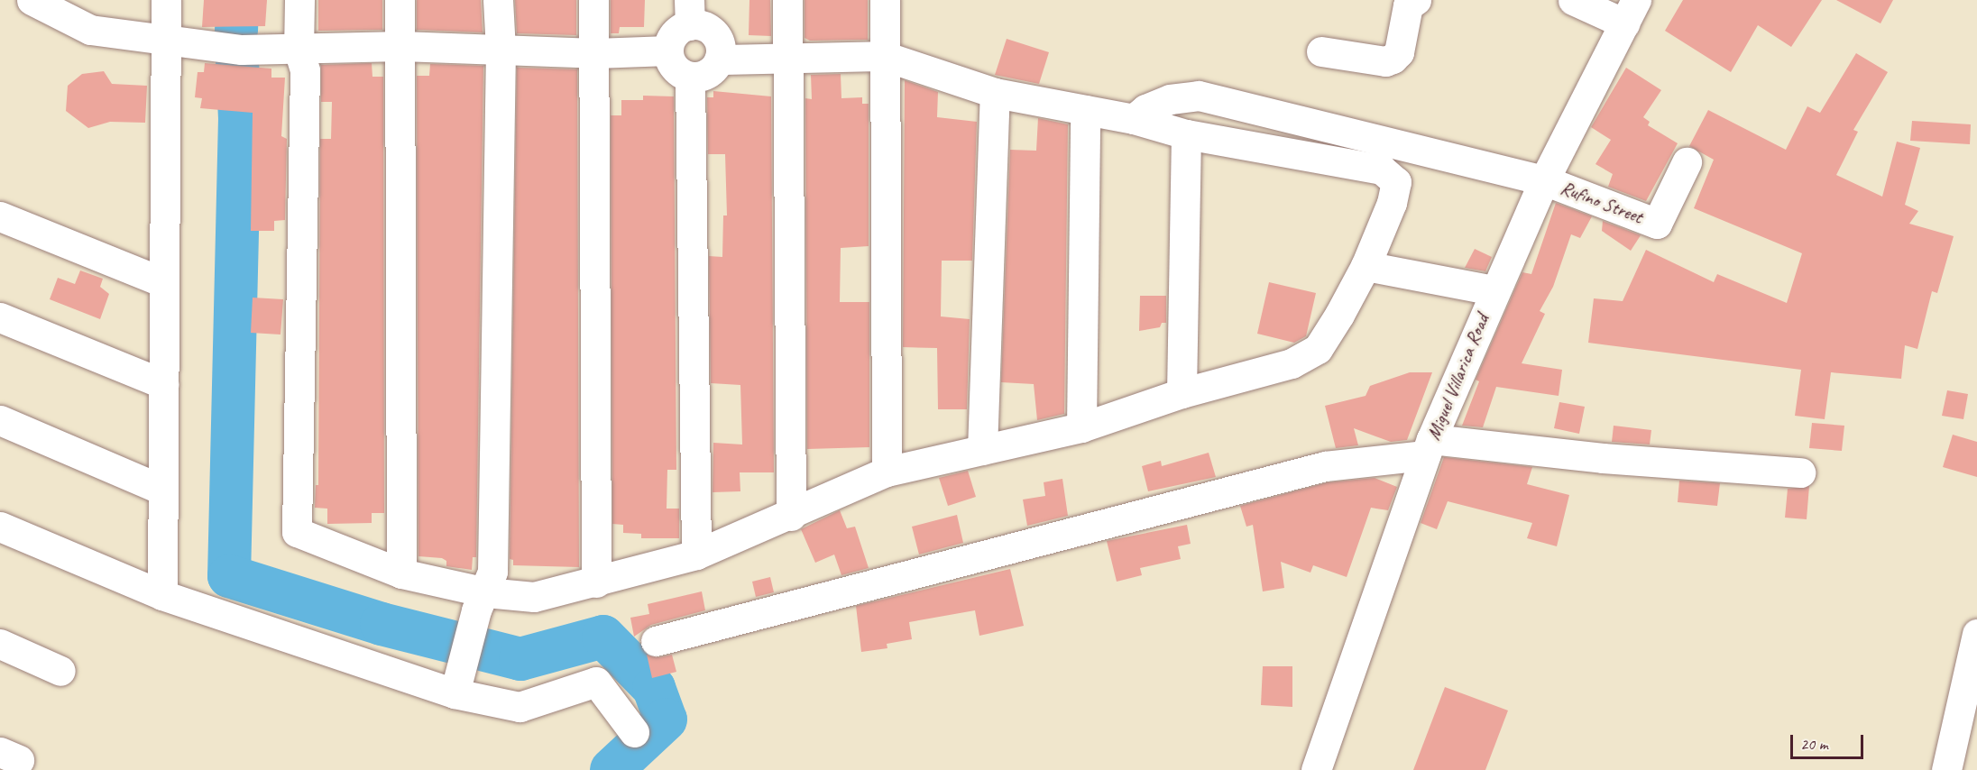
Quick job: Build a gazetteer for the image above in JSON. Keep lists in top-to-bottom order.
{
  "streets": {
    "street": ["Rufino Street", "Miguel Villarica Road"]
  },
  "crossings": [
    ["Rufino Street", "Miguel Villarica Road"]
  ],
  "scale_bar": "20 m"
}
